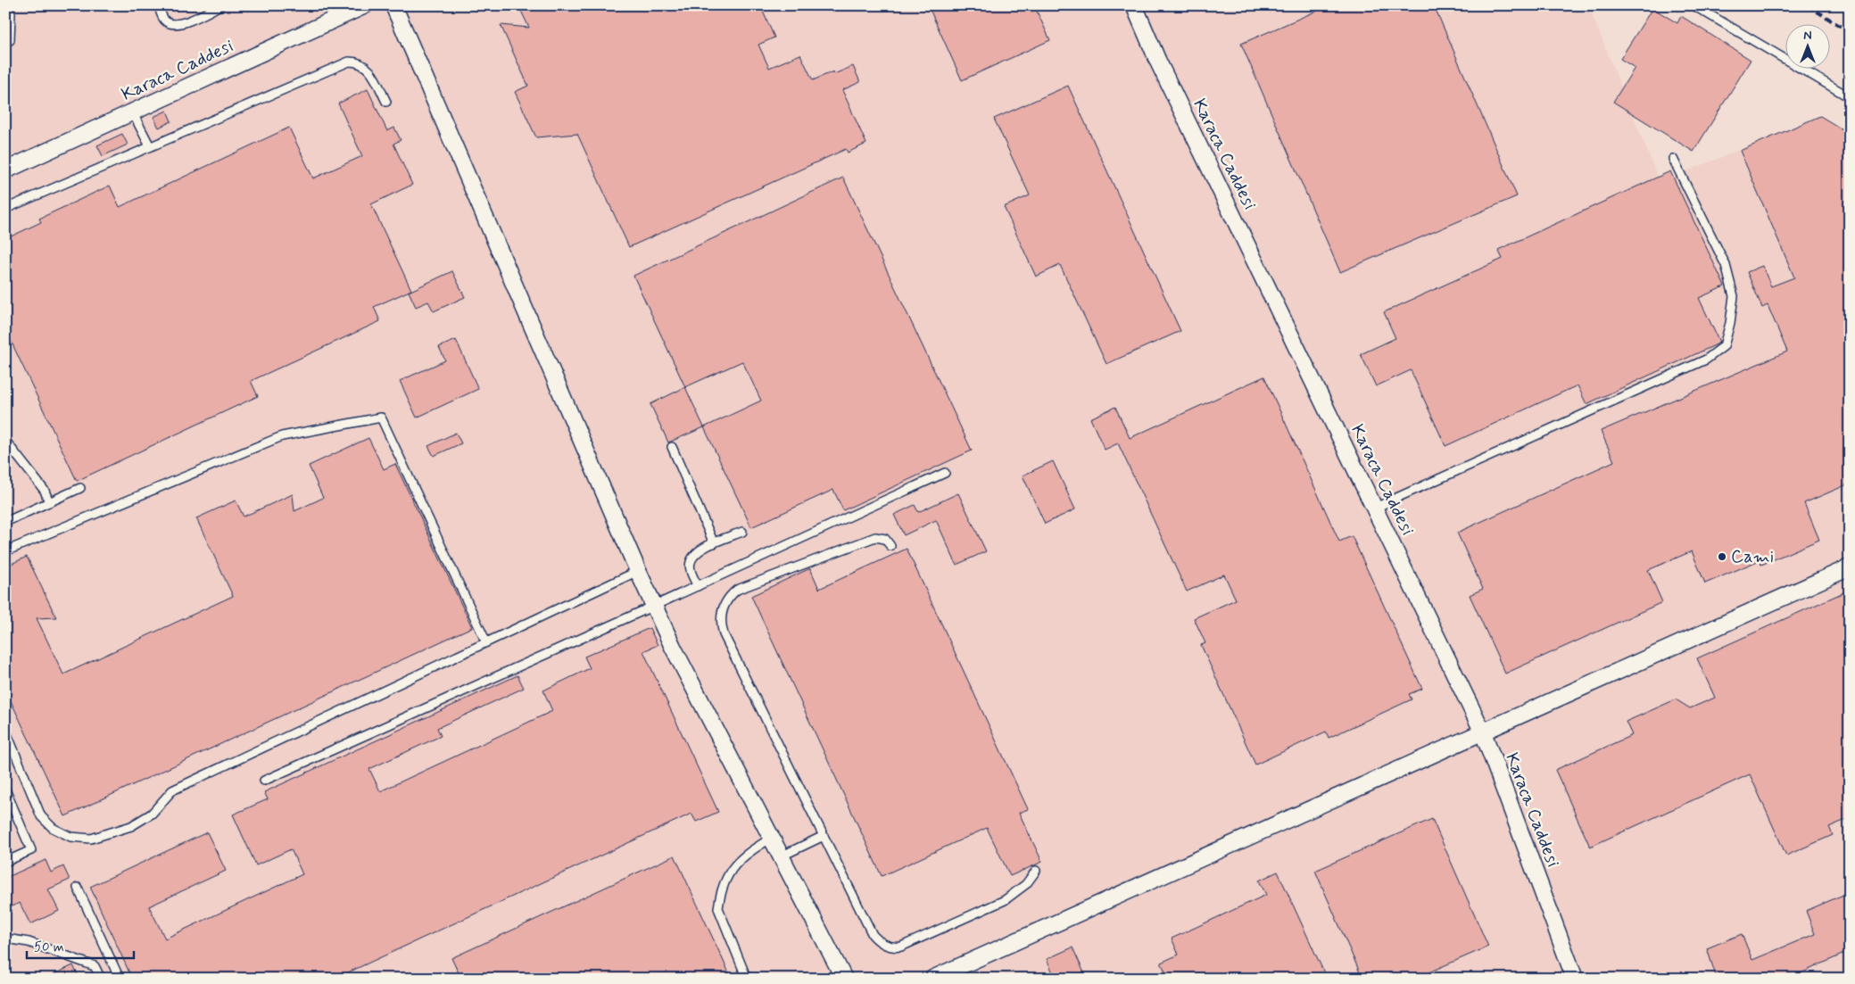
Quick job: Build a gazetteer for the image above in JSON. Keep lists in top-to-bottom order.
{
  "streets": {
    "street": ["Karaca Caddesi"]
  },
  "places": ["Cami"],
  "scale_bar": "50 m",
  "north": "top"
}
